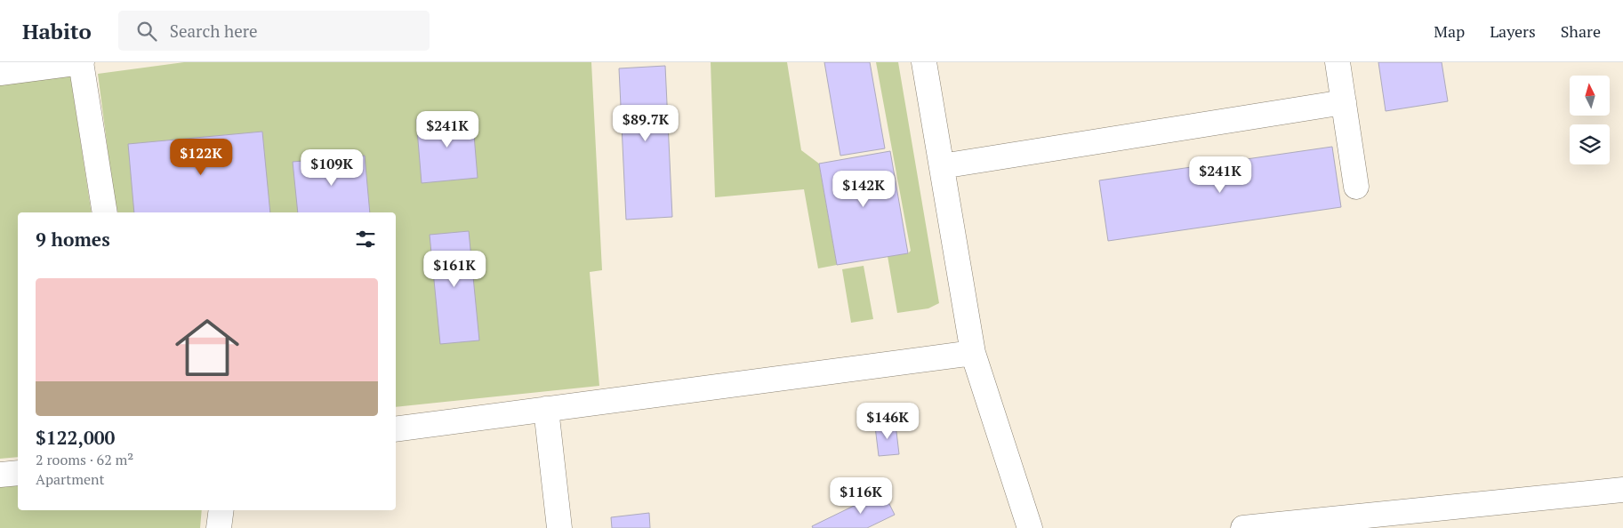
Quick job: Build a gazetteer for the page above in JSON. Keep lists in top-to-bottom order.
{
  "north": "top",
  "page": {
    "header": "Habito",
    "search": "Search here",
    "nav": ["Map", "Layers", "Share"],
    "price": [
      "$89.7K",
      "$241K",
      "$122K",
      "$109K",
      "$241K",
      "$142K",
      "$161K",
      "$146K",
      "$116K"
    ],
    "heading": "9 homes",
    "list": [
      {
        "name": "$122,000",
        "note": "2 rooms · 62 m² · Apartment"
      }
    ]
  }
}
